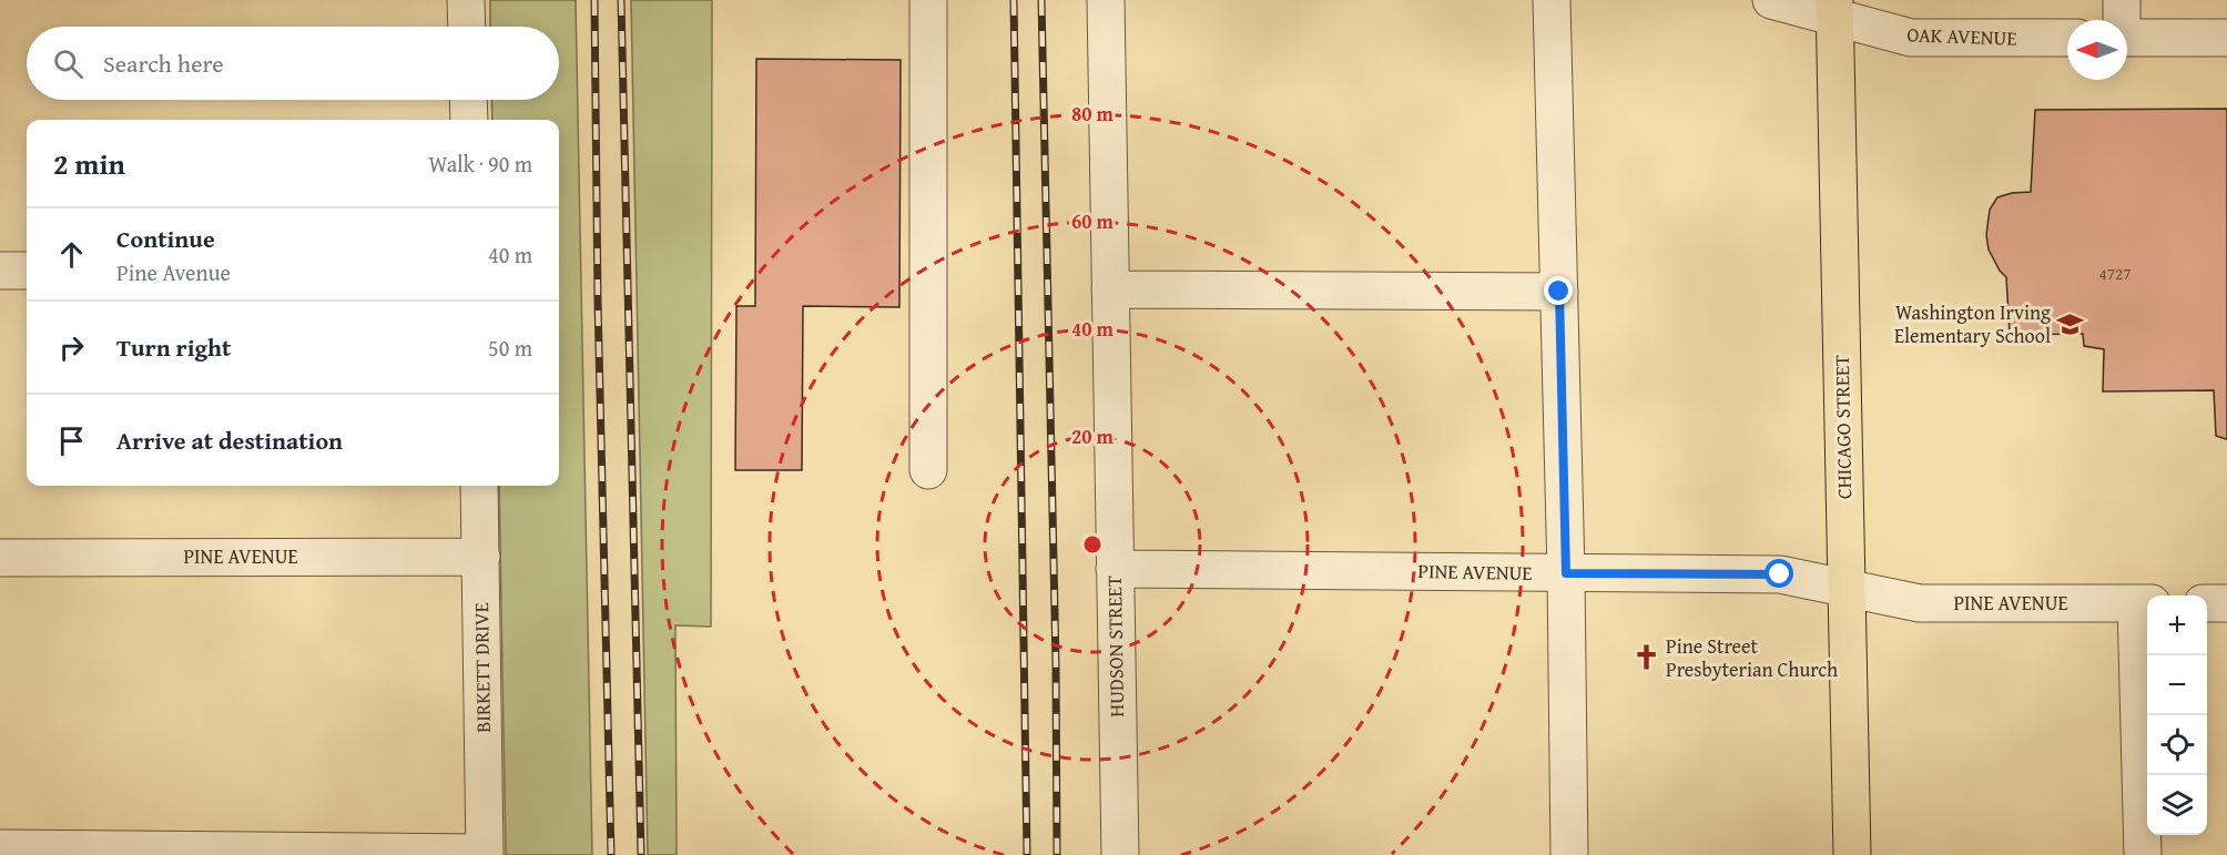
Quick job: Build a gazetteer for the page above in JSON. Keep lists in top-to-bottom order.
{
  "streets": {
    "main road": ["CHICAGO STREET"],
    "street": [
      "OAK AVENUE",
      "PINE AVENUE",
      "HUDSON STREET",
      "BIRKETT DRIVE"
    ]
  },
  "crossings": [
    ["OAK AVENUE", "CHICAGO STREET"],
    ["CHICAGO STREET", "PINE AVENUE"],
    ["PINE AVENUE", "HUDSON STREET"],
    ["PINE AVENUE", "BIRKETT DRIVE"]
  ],
  "places": {
    "school or university": ["Washington Irving Elementary School"],
    "church": ["Pine Street Presbyterian Church"]
  },
  "house_numbers": ["4727"],
  "north": "left",
  "page": {
    "search": "Search here",
    "heading": ["2 min", "Walk · 90 m"],
    "list": [
      ["Continue", "Pine Avenue", "40 m"],
      ["Turn right", "50 m"],
      "Arrive at destination"
    ],
    "map_buttons": ["+", "−"]
  },
  "rings": [
    "80 m",
    "60 m",
    "40 m",
    "20 m"
  ]
}
